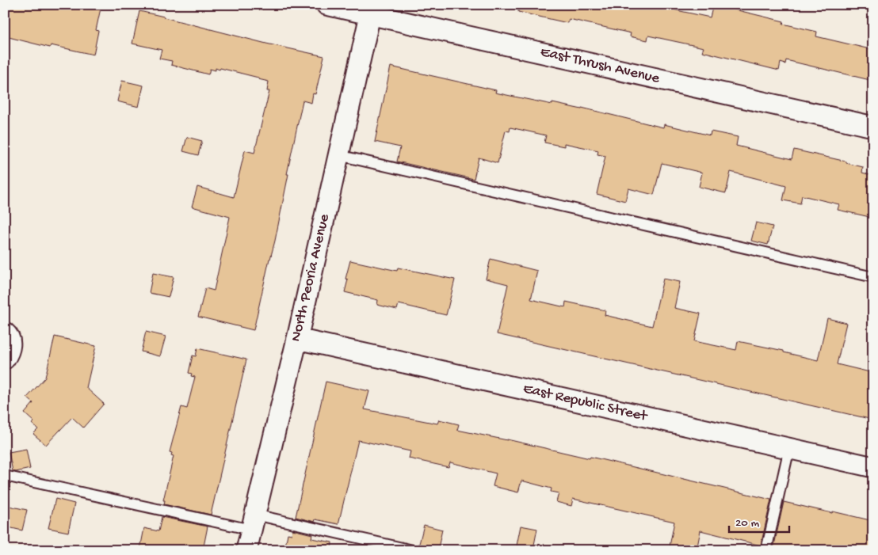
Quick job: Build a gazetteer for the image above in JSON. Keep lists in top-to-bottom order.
{
  "streets": {
    "street": ["East Thrush Avenue", "North Peoria Avenue", "East Republic Street"]
  },
  "crossings": [
    ["East Thrush Avenue", "North Peoria Avenue"],
    ["North Peoria Avenue", "East Republic Street"]
  ],
  "scale_bar": "20 m"
}
